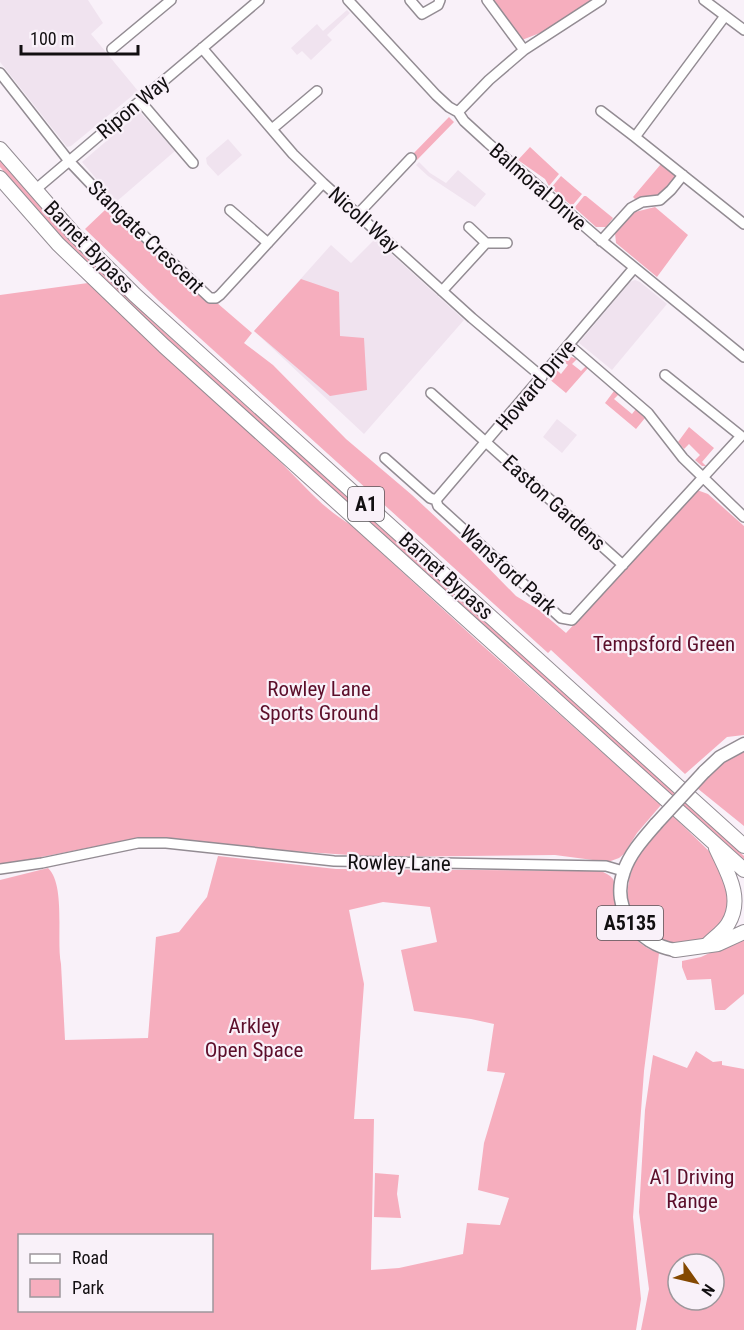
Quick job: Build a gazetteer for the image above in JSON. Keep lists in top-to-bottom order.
{
  "streets": {
    "highway": ["Barnet Bypass", "A1"],
    "main road": ["A5135"],
    "street": [
      "Ripon Way",
      "Balmoral Drive",
      "Nicoll Way",
      "Stangate Crescent",
      "Howard Drive",
      "Easton Gardens",
      "Wansford Park",
      "Rowley Lane"
    ]
  },
  "crossings": [
    ["Ripon Way", "Nicoll Way"],
    ["Ripon Way", "Stangate Crescent"],
    ["Ripon Way", "Barnet Bypass"],
    ["Balmoral Drive", "Howard Drive"],
    ["Nicoll Way", "Stangate Crescent"],
    ["Nicoll Way", "Howard Drive"],
    ["Howard Drive", "Easton Gardens"],
    ["Howard Drive", "Wansford Park"],
    ["Easton Gardens", "Wansford Park"],
    ["Rowley Lane", "A5135"]
  ],
  "parks": [
    "Tempsford Green",
    "Rowley Lane Sports Ground",
    "Arkley Open Space",
    "A1 Driving Range"
  ],
  "legend": ["Road", "Park"],
  "scale_bar": "100 m",
  "north": "bottom right"
}
